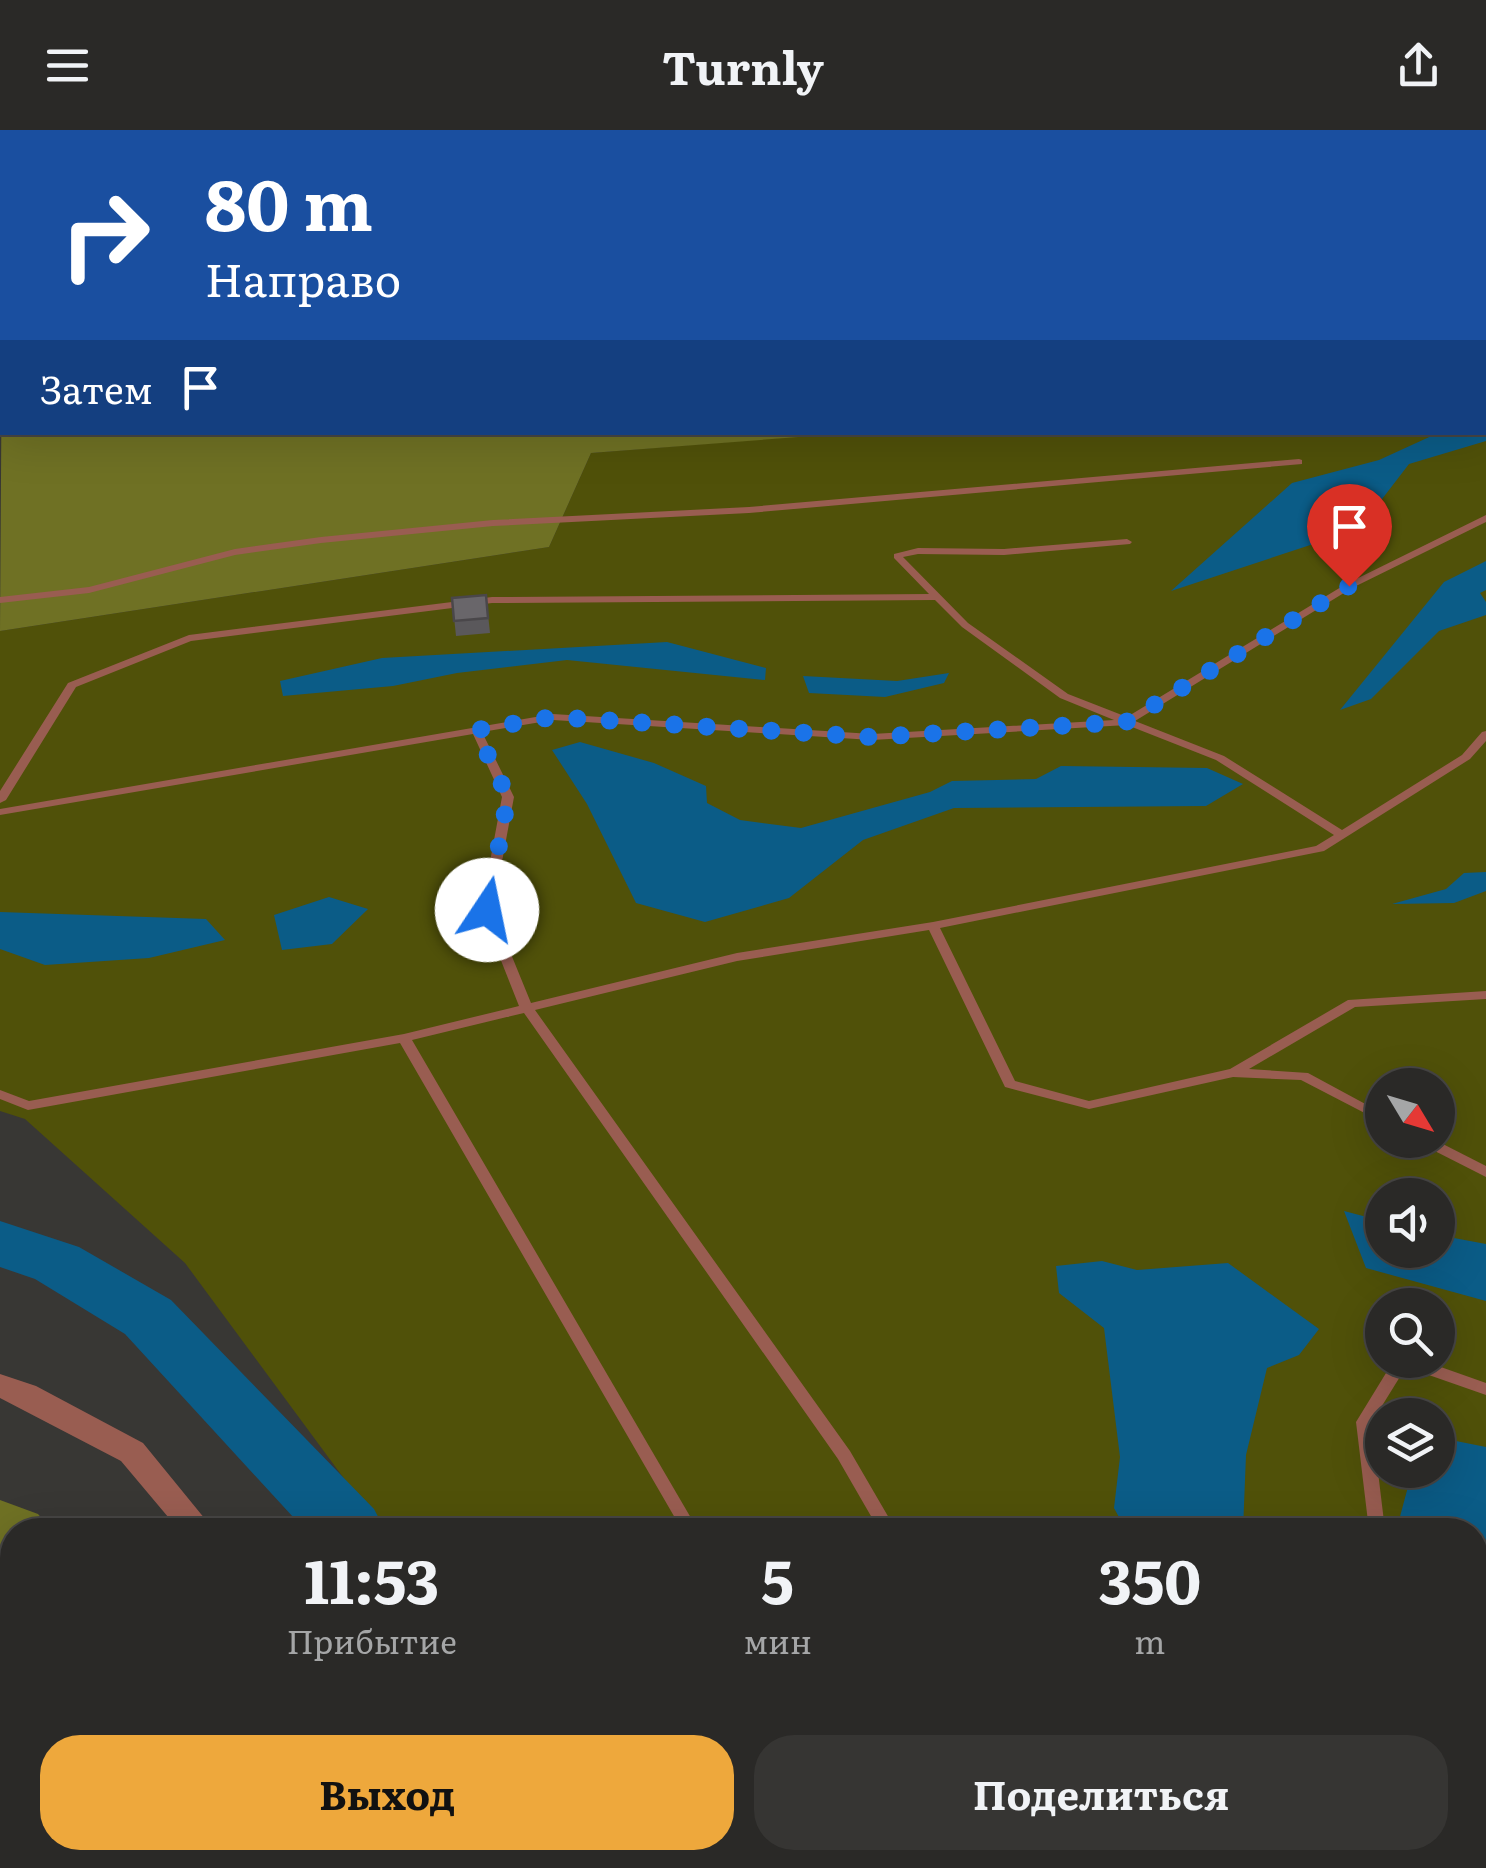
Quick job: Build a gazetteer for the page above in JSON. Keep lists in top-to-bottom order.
{
  "north": "bottom right",
  "page": {
    "header": "Turnly",
    "turn": ["80 m", "Направо"],
    "then": "Затем",
    "eta": [
      "11:53",
      "Прибытие",
      "5",
      "мин",
      "350",
      "m"
    ],
    "buttons": ["Выход", "Поделиться"]
  }
}
